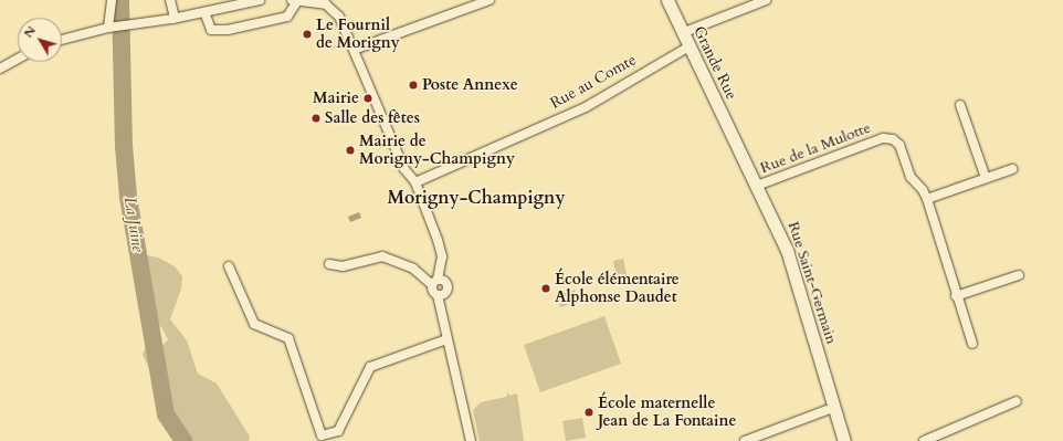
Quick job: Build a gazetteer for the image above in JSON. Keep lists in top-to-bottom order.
{
  "streets": {
    "main road": ["Grande Rue", "Rue Saint-Germain"],
    "street": ["Rue au Comte", "Rue de la Mulotte"]
  },
  "crossings": [
    ["Grande Rue", "Rue au Comte"],
    ["Grande Rue", "Rue Saint-Germain"],
    ["Rue de la Mulotte", "Rue Saint-Germain"]
  ],
  "districts": ["Morigny-Champigny"],
  "water": ["La Juine"],
  "places": [
    "Le Fournil de Morigny",
    "Poste Annexe",
    "Mairie",
    "Salle des fêtes",
    "Mairie de Morigny-Champigny",
    "École élémentaire Alphonse Daudet",
    "École maternelle Jean de La Fontaine"
  ],
  "north": "top left"
}
